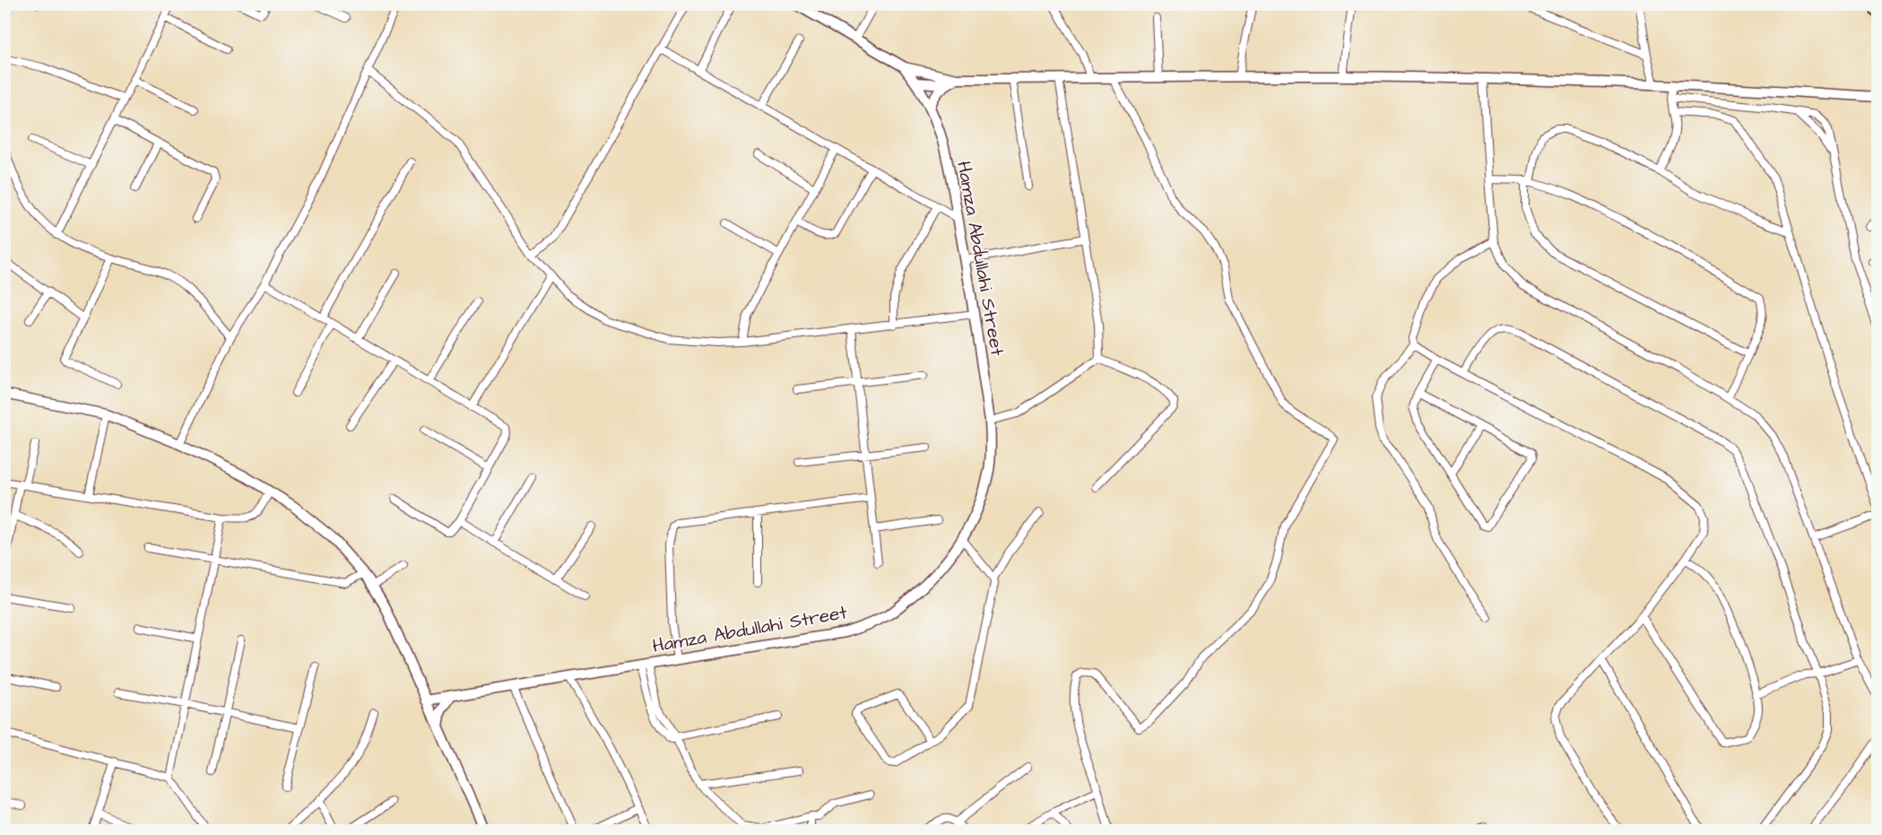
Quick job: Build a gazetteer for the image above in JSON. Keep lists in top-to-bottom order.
{
  "streets": {
    "main road": ["Hamza Abdullahi Street"]
  }
}
